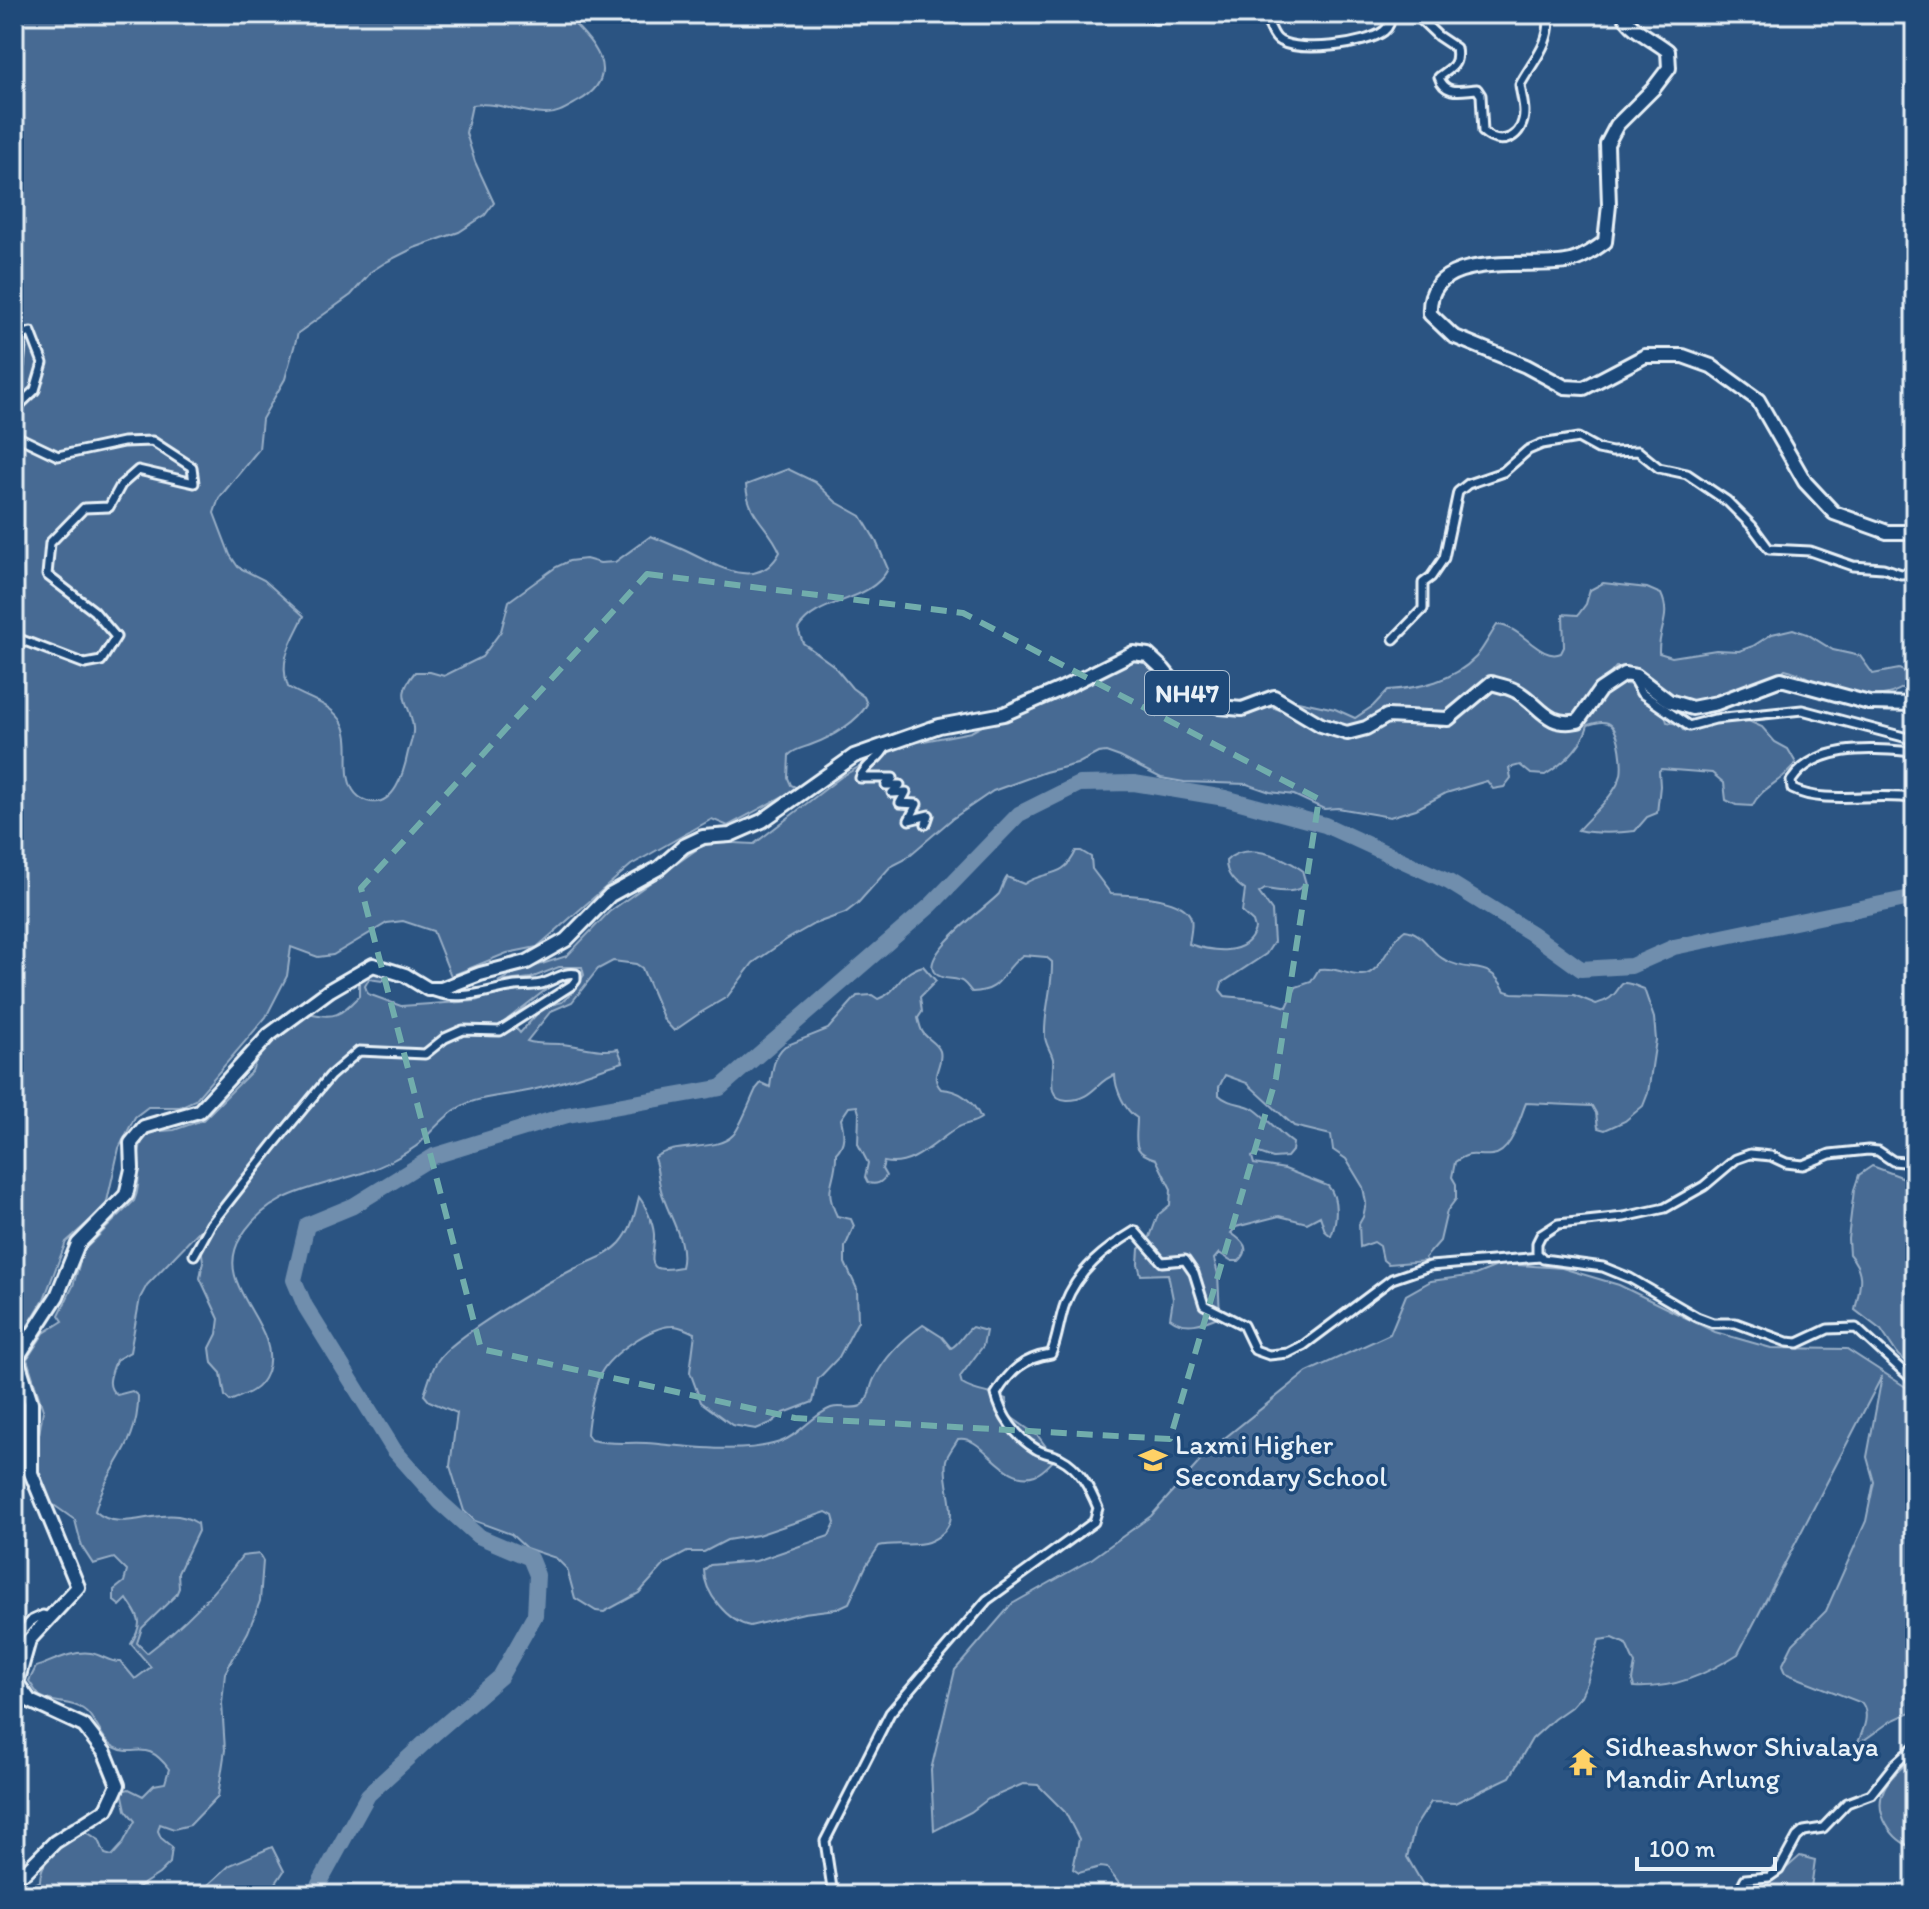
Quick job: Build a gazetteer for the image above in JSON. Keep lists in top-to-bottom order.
{
  "streets": {
    "highway": ["NH47"]
  },
  "places": {
    "school or university": ["Laxmi Higher Secondary School"],
    "temple": ["Sidheashwor Shivalaya Mandir Arlung"]
  },
  "scale_bar": "100 m"
}
